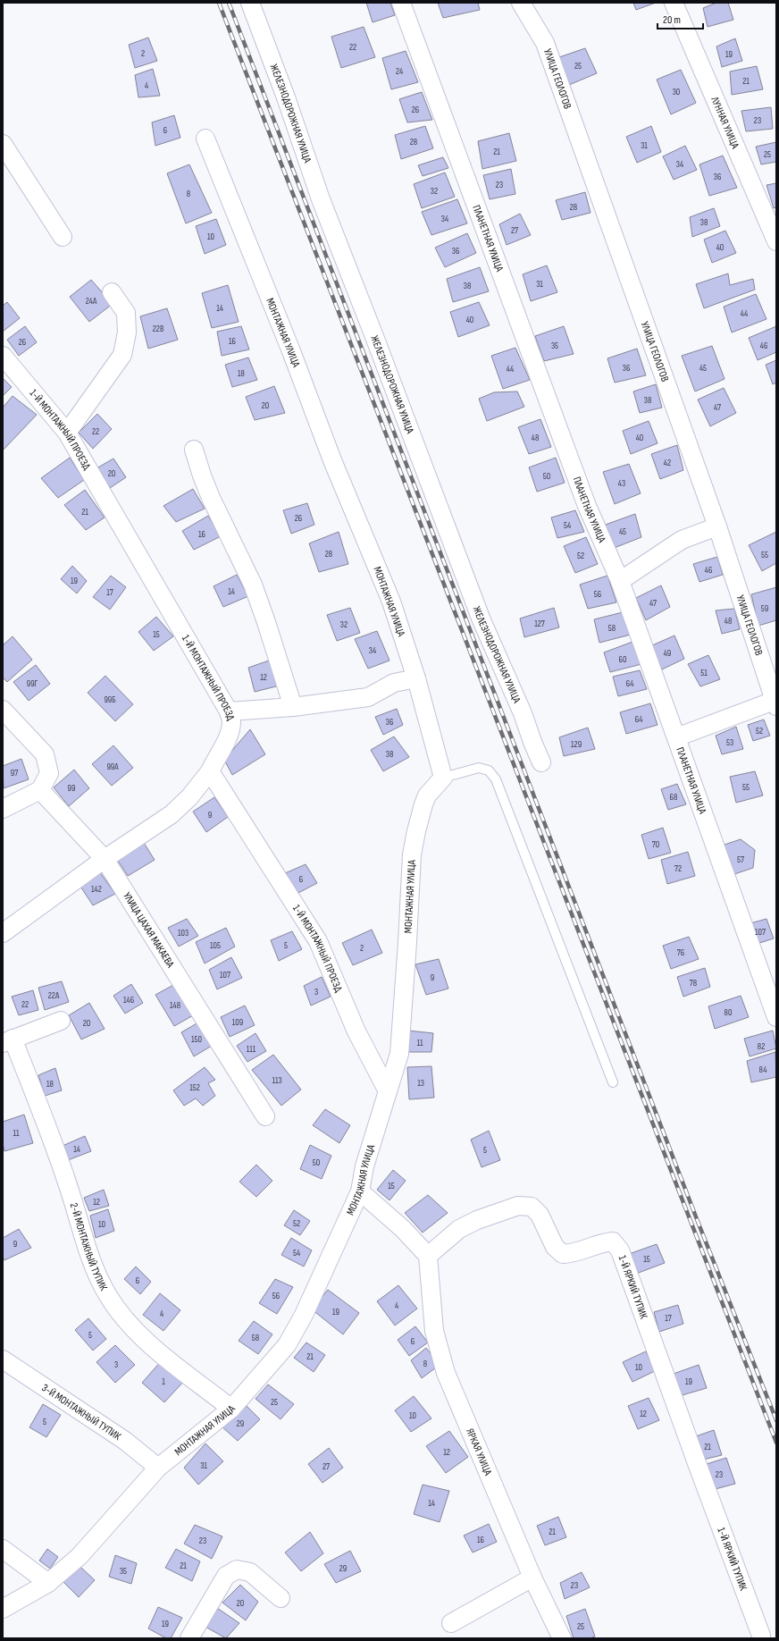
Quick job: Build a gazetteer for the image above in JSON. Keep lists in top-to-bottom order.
{
  "streets": {
    "street": [
      "УЛИЦА ГЕОЛОГОВ",
      "ЖЕЛЕЗНОДОРОЖНАЯ УЛИЦА",
      "ЛУННАЯ УЛИЦА",
      "ПЛАНЕТНАЯ УЛИЦА",
      "МОНТАЖНАЯ УЛИЦА",
      "1-Й МОНТАЖНЫЙ ПРОЕЗД",
      "УЛИЦА ЦАХАЯ МАКАЕВА",
      "2-Й МОНТАЖНЫЙ ТУПИК",
      "1-Й ЯРКИЙ ТУПИК",
      "3-Й МОНТАЖНЫЙ ТУПИК",
      "ЯРКАЯ УЛИЦА"
    ]
  },
  "crossings": [
    ["МОНТАЖНАЯ УЛИЦА", "1-Й МОНТАЖНЫЙ ПРОЕЗД"],
    ["МОНТАЖНАЯ УЛИЦА", "2-Й МОНТАЖНЫЙ ТУПИК"],
    ["МОНТАЖНАЯ УЛИЦА", "3-Й МОНТАЖНЫЙ ТУПИК"],
    ["1-Й ЯРКИЙ ТУПИК", "ЯРКАЯ УЛИЦА"]
  ],
  "house_numbers": [
    "22",
    "2",
    "19",
    "25",
    "24",
    "21",
    "4",
    "30",
    "26",
    "23",
    "6",
    "28",
    "31",
    "21",
    "25",
    "34",
    "36",
    "23",
    "32",
    "8",
    "28",
    "34",
    "38",
    "27",
    "10",
    "40",
    "36",
    "31",
    "38",
    "24А",
    "14",
    "44",
    "40",
    "22В",
    "16",
    "26",
    "35",
    "46",
    "36",
    "45",
    "44",
    "18",
    "38",
    "20",
    "47",
    "22",
    "48",
    "40",
    "42",
    "20",
    "50",
    "43",
    "21",
    "26",
    "54",
    "45",
    "16",
    "28",
    "55",
    "52",
    "46",
    "19",
    "14",
    "17",
    "56",
    "47",
    "59",
    "48",
    "127",
    "32",
    "58",
    "15",
    "34",
    "49",
    "60",
    "51",
    "12",
    "99Г",
    "64",
    "99Б",
    "64",
    "36",
    "52",
    "53",
    "129",
    "38",
    "99А",
    "97",
    "55",
    "99",
    "68",
    "9",
    "70",
    "57",
    "72",
    "6",
    "142",
    "107",
    "103",
    "105",
    "5",
    "2",
    "76",
    "107",
    "9",
    "78",
    "3",
    "22А",
    "146",
    "22",
    "148",
    "80",
    "109",
    "20",
    "150",
    "11",
    "82",
    "111",
    "84",
    "113",
    "13",
    "18",
    "152",
    "11",
    "14",
    "5",
    "50",
    "15",
    "12",
    "52",
    "10",
    "9",
    "54",
    "15",
    "6",
    "56",
    "4",
    "19",
    "4",
    "17",
    "5",
    "58",
    "6",
    "21",
    "8",
    "3",
    "10",
    "1",
    "19",
    "25",
    "12",
    "10",
    "5",
    "29",
    "21",
    "12",
    "31",
    "27",
    "23",
    "14",
    "21",
    "16",
    "23",
    "21",
    "29",
    "35",
    "23",
    "20",
    "19",
    "25"
  ],
  "scale_bar": "20 m"
}
